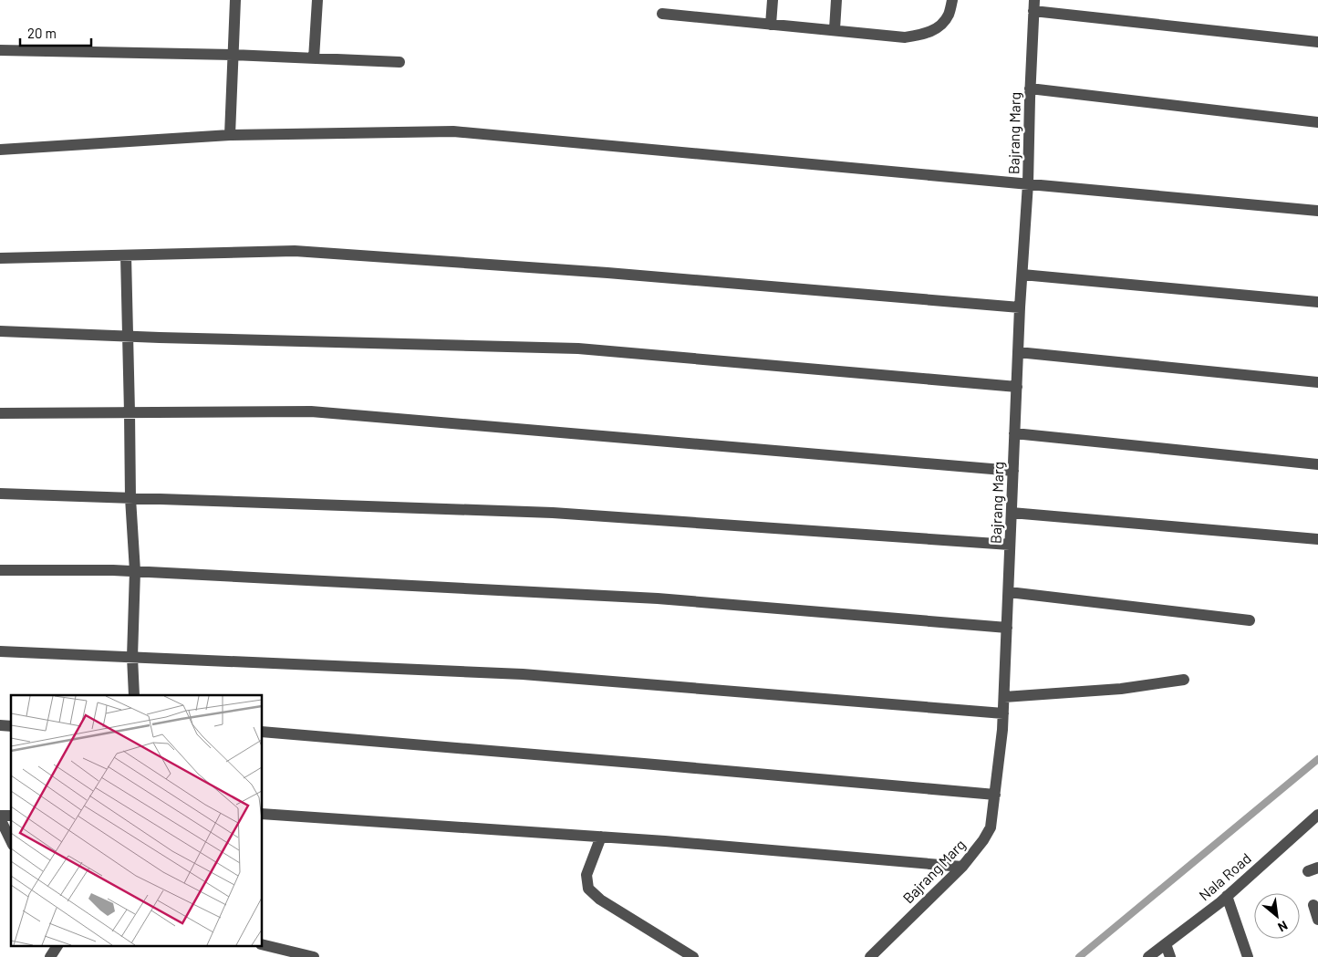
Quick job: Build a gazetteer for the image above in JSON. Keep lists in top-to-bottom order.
{
  "streets": {
    "street": ["Bajrang Marg", "Nala Road"]
  },
  "scale_bar": "20 m",
  "north": "bottom right"
}
